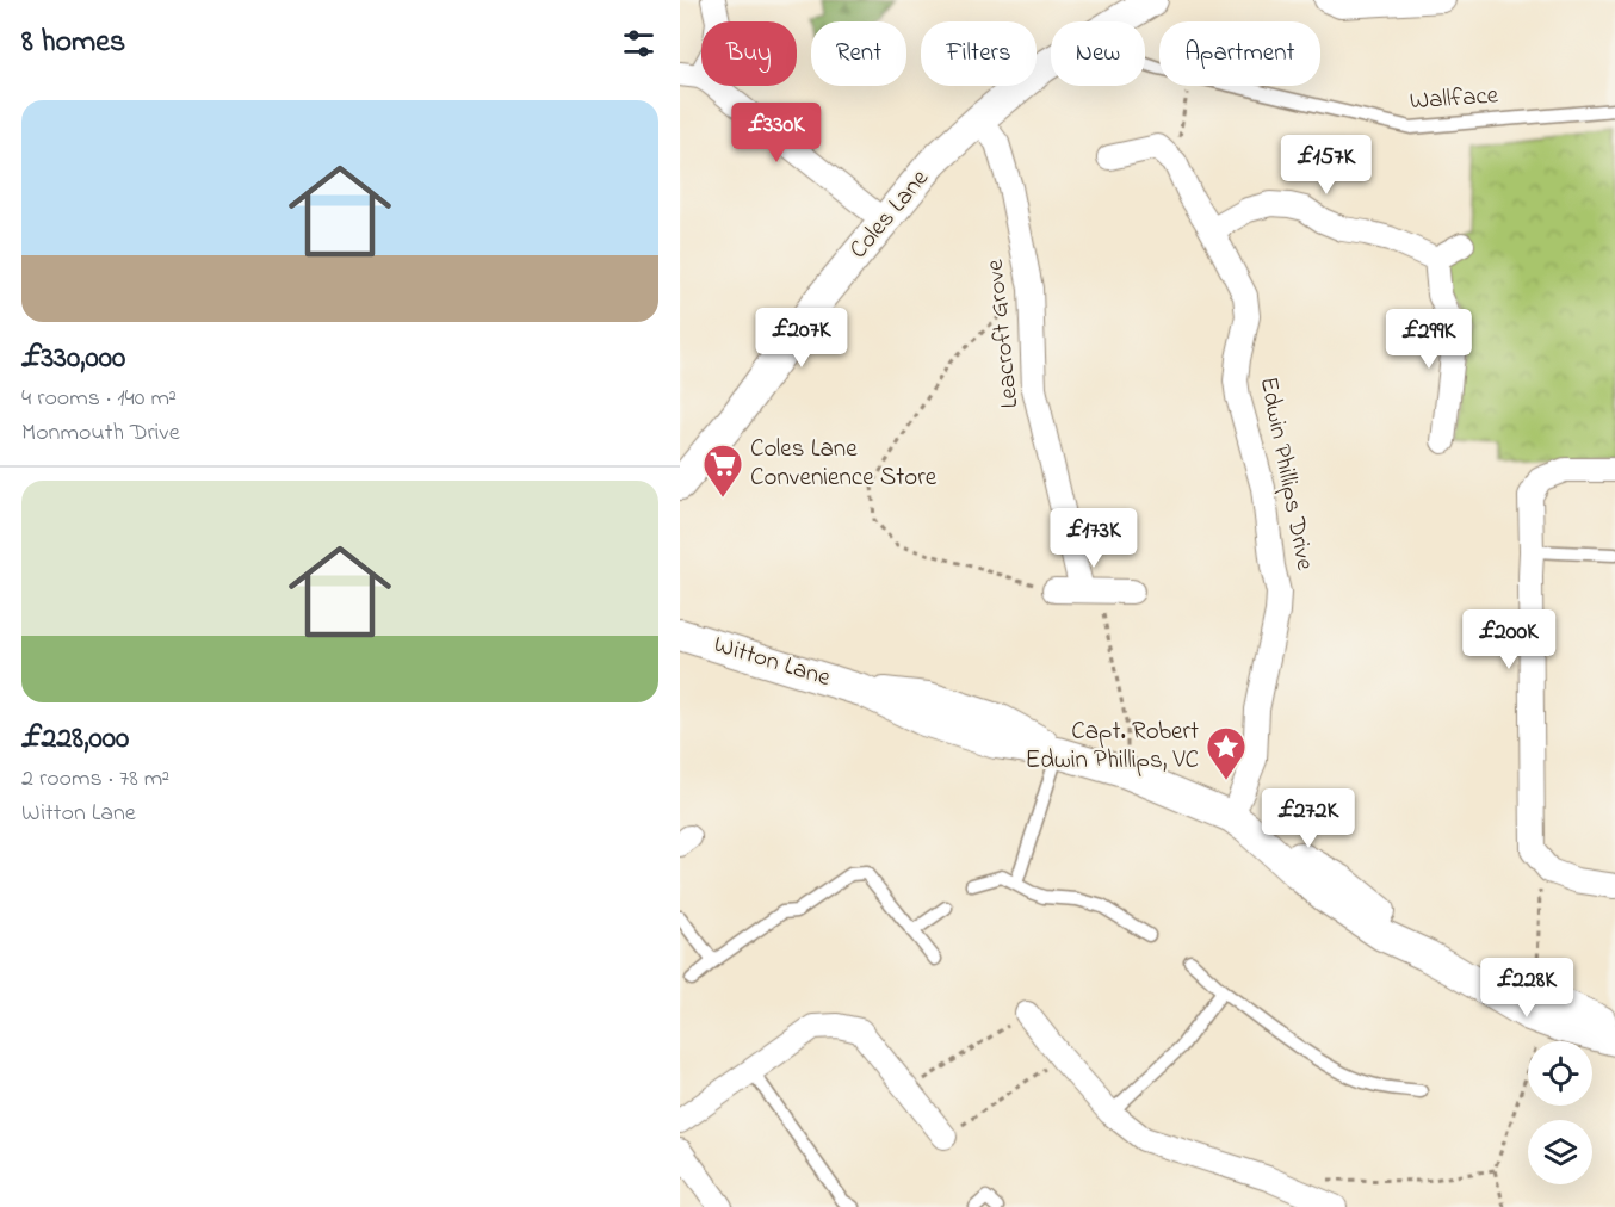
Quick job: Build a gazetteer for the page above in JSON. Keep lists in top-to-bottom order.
{
  "streets": {
    "street": [
      "Coles Lane",
      "Leacroft Grove",
      "Edwin Phillips Drive",
      "Witton Lane"
    ],
    "lane": ["Wallface"]
  },
  "crossings": [
    ["Coles Lane", "Leacroft Grove"],
    ["Edwin Phillips Drive", "Witton Lane"]
  ],
  "places": {
    "supermarket": ["Coles Lane Convenience Store"],
    "place": ["Capt. Robert Edwin Phillips, VC"]
  },
  "page": {
    "heading": "8 homes",
    "chip": [
      "Buy",
      "Rent",
      "Filters",
      "New",
      "Apartment"
    ],
    "list": [
      {
        "name": "£330,000",
        "note": "4 rooms · 140 m² · Monmouth Drive"
      },
      {
        "name": "£228,000",
        "note": "2 rooms · 78 m² · Witton Lane"
      }
    ],
    "price": [
      "£330K",
      "£157K",
      "£207K",
      "£299K",
      "£173K",
      "£200K",
      "£272K",
      "£228K"
    ]
  }
}
